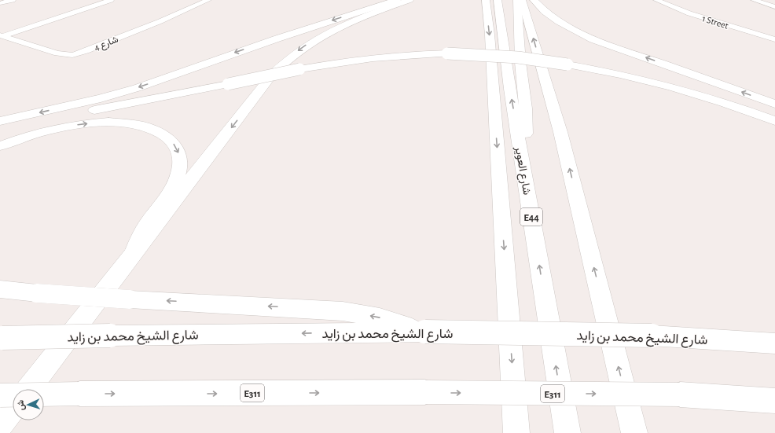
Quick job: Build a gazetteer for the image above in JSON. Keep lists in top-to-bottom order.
{
  "streets": {
    "main road": [
      "شارع العوير",
      "E44",
      "شارع الشيخ محمد بن زايد",
      "E311"
    ],
    "street": ["1 Street", "شارع 4"]
  },
  "north": "left"
}
